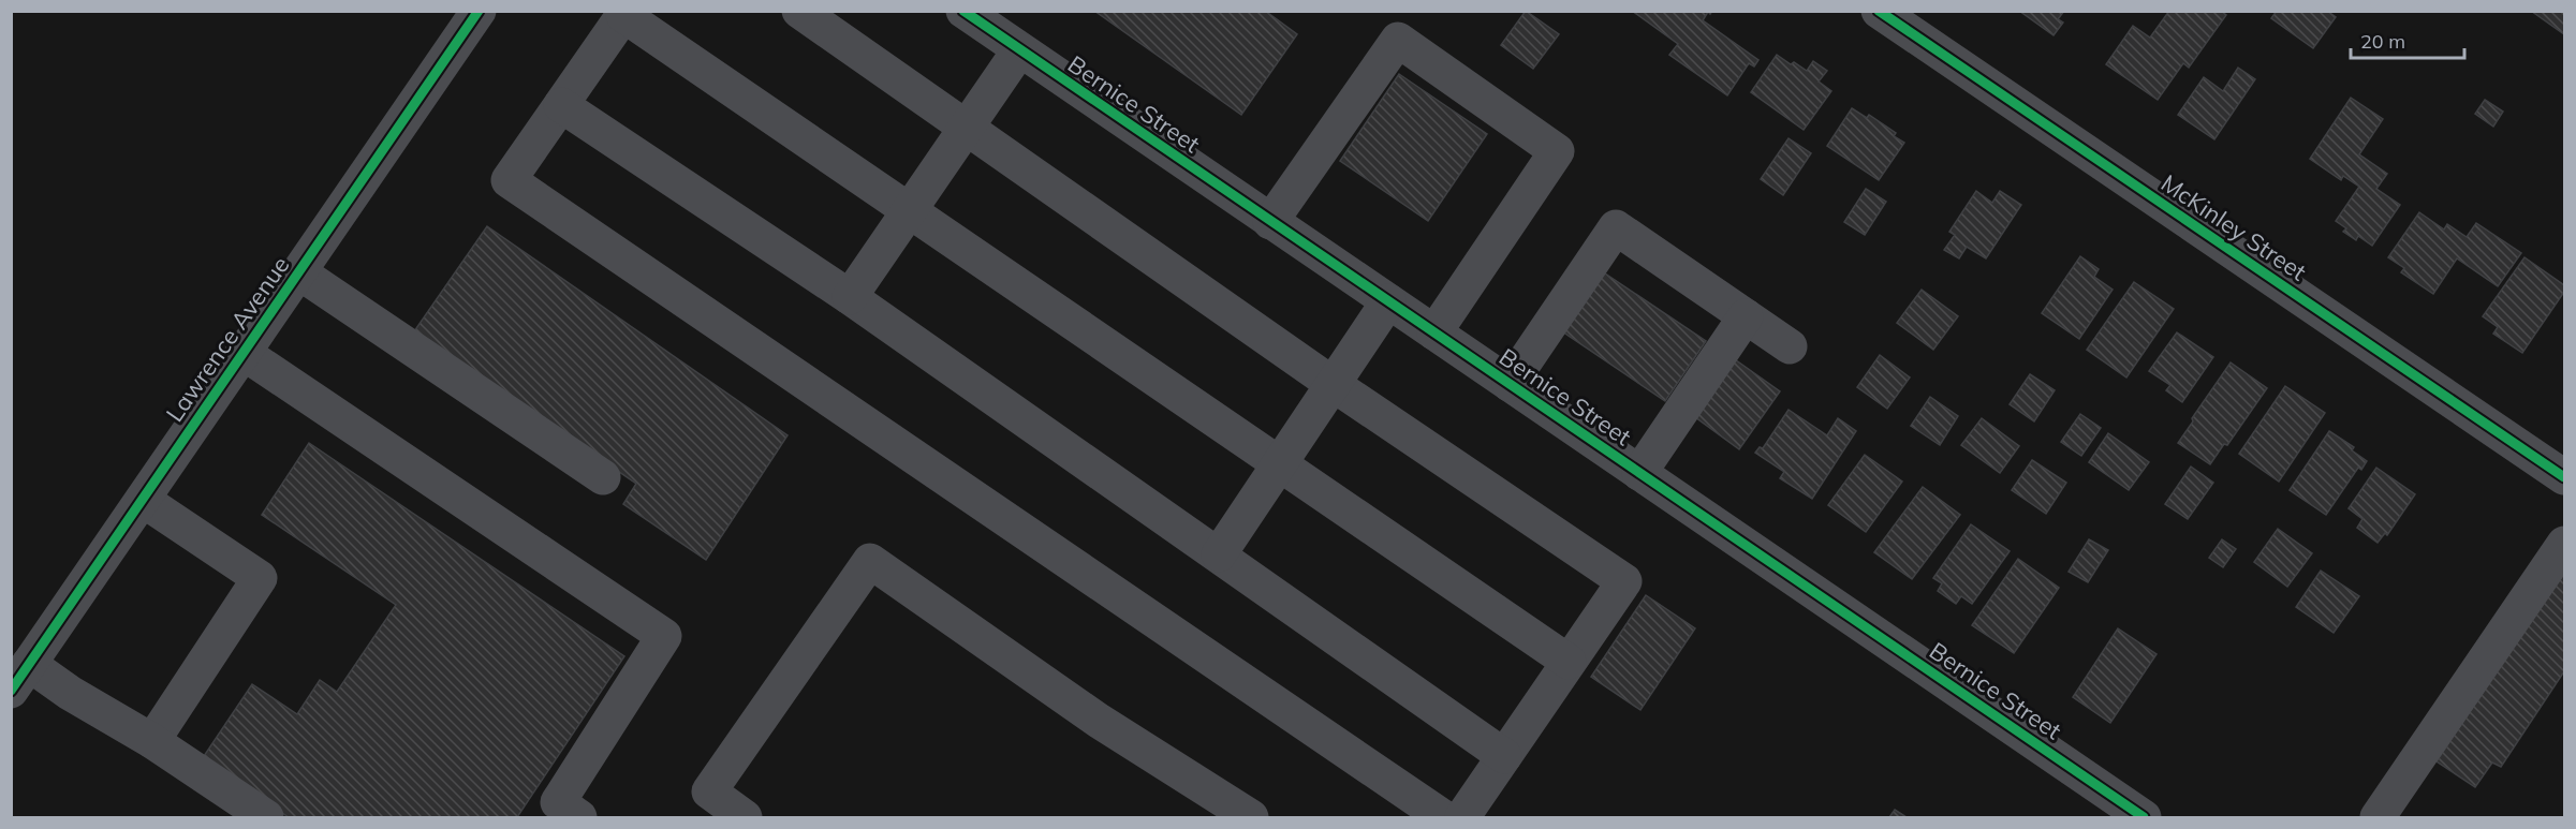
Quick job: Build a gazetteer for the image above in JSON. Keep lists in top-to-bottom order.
{
  "streets": {
    "street": ["Bernice Street", "McKinley Street", "Lawrence Avenue"]
  },
  "scale_bar": "20 m"
}
